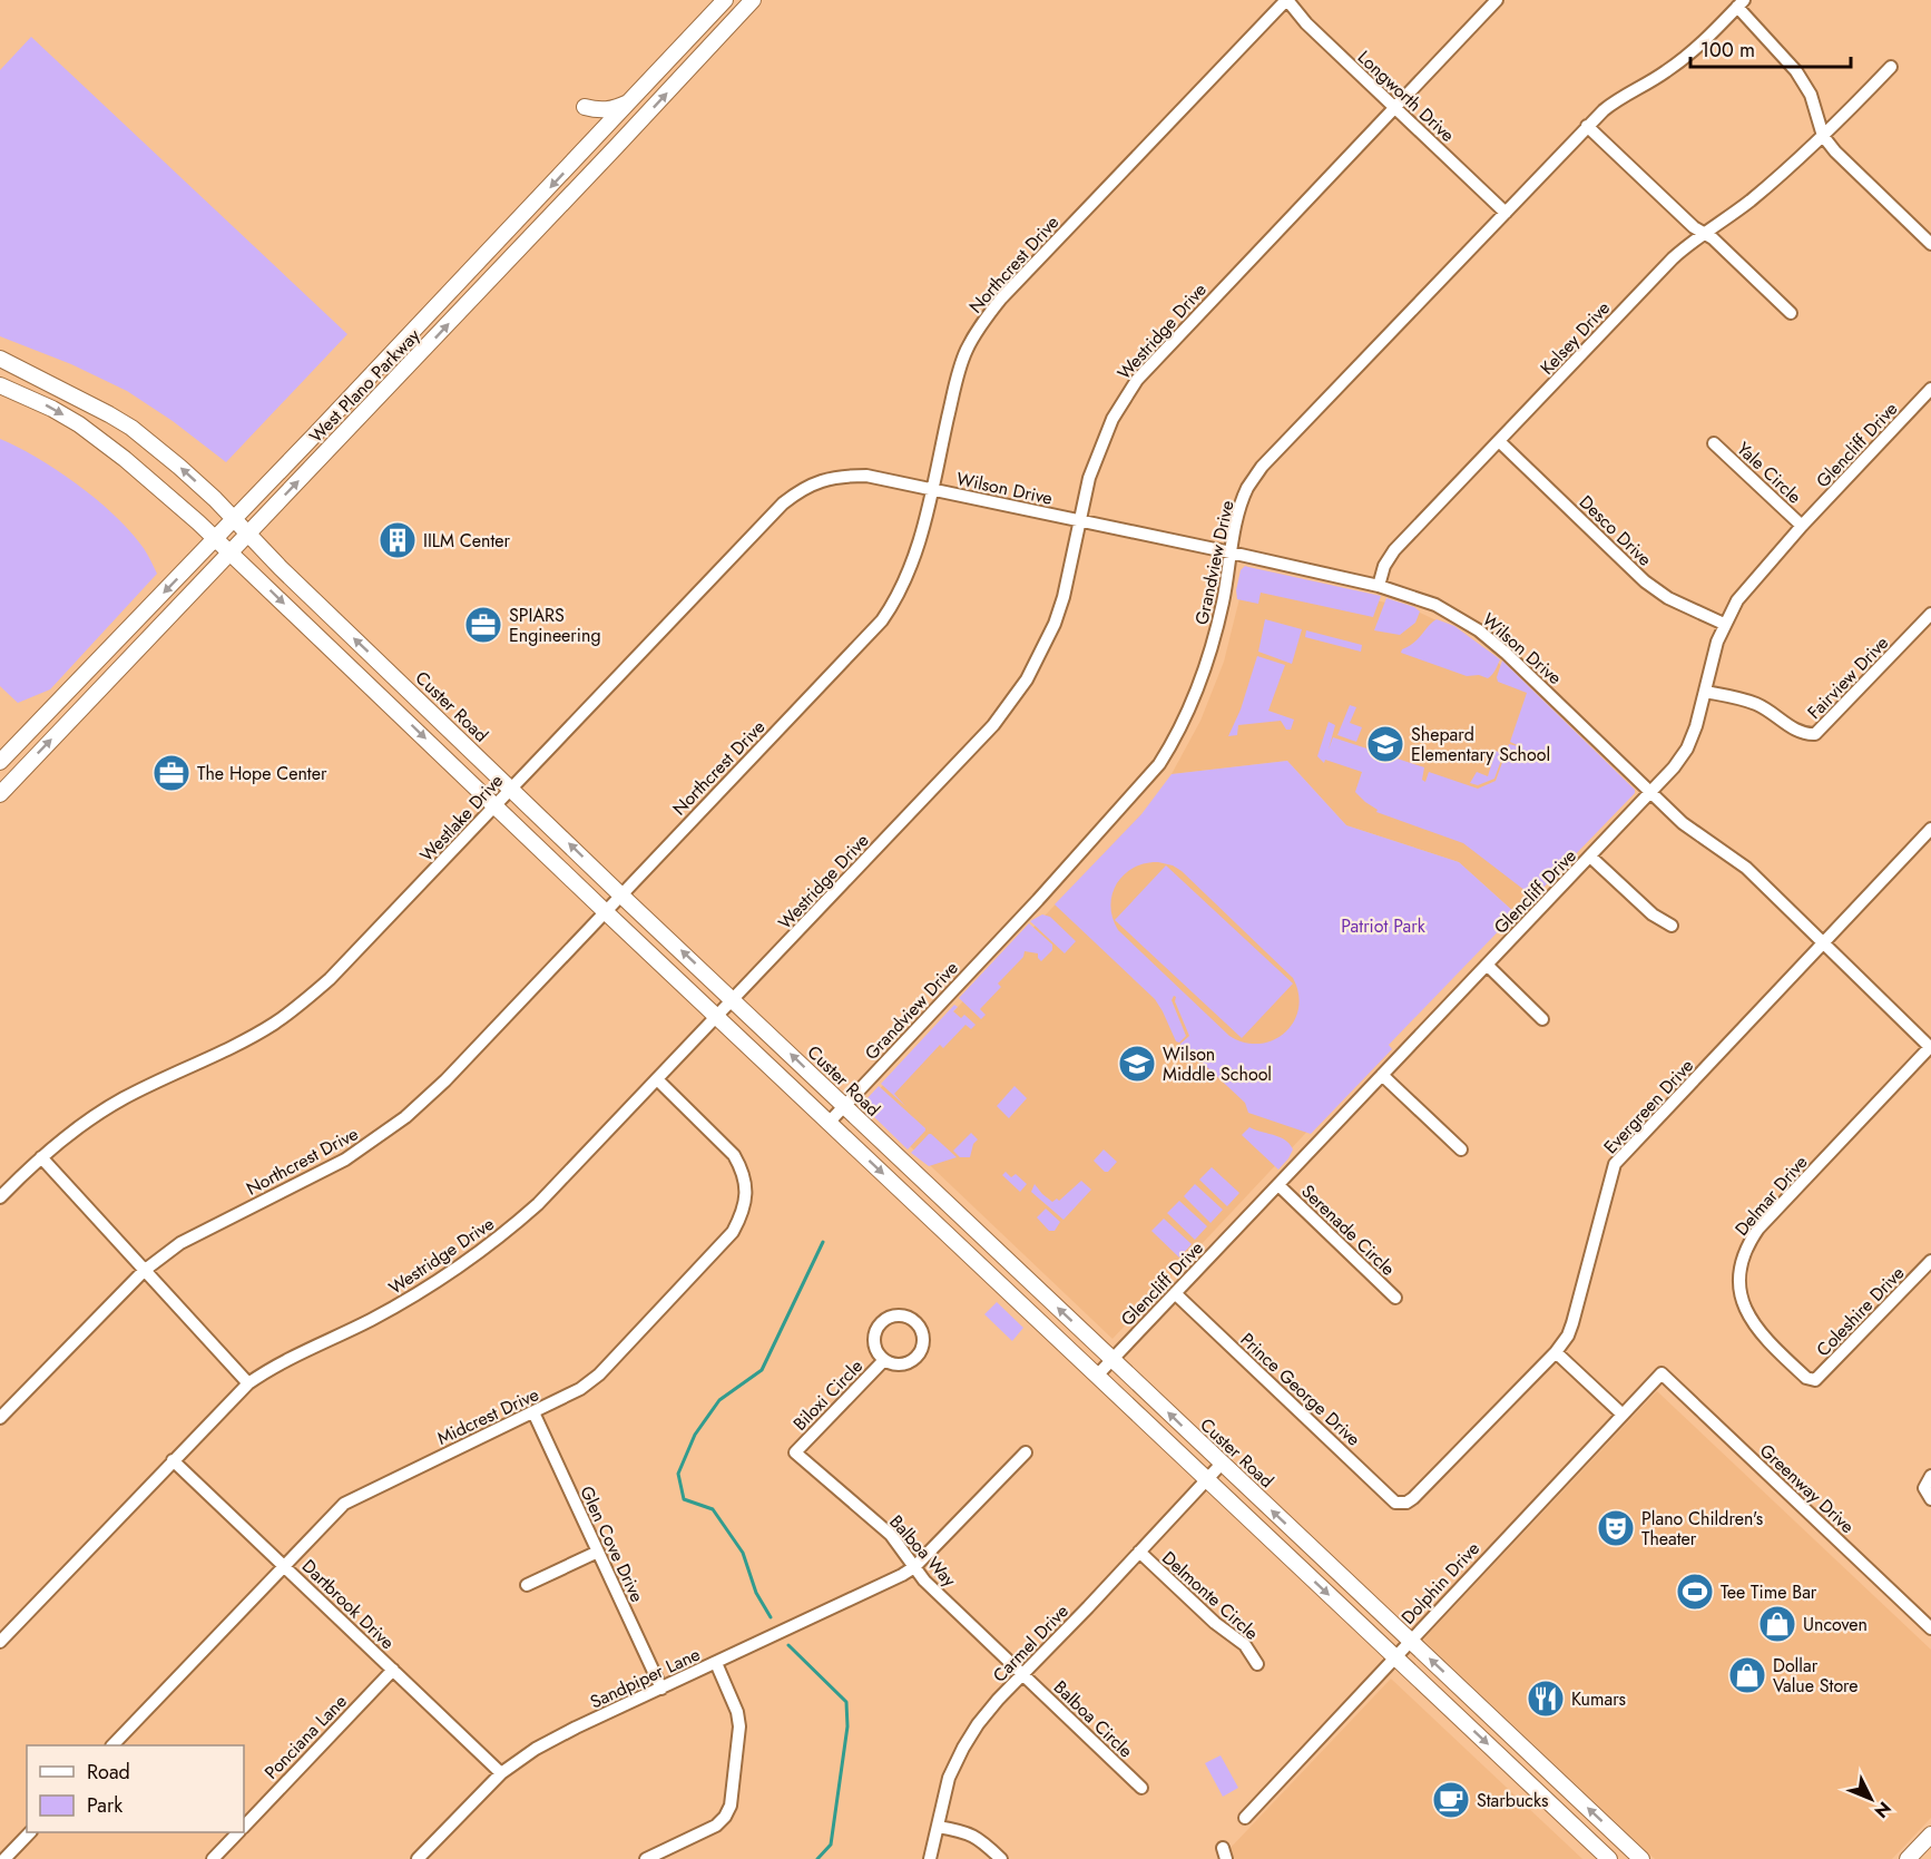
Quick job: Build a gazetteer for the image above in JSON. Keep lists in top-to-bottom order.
{
  "streets": {
    "main road": ["West Plano Parkway", "Custer Road"],
    "street": [
      "Longworth Drive",
      "Northcrest Drive",
      "Westridge Drive",
      "Kelsey Drive",
      "Glencliff Drive",
      "Yale Circle",
      "Wilson Drive",
      "Desco Drive",
      "Grandview Drive",
      "Fairview Drive",
      "Westlake Drive",
      "Evergreen Drive",
      "Delmar Drive",
      "Serenade Circle",
      "Coleshire Drive",
      "Prince George Drive",
      "Biloxi Circle",
      "Midcrest Drive",
      "Greenway Drive",
      "Glen Cove Drive",
      "Balboa Way",
      "Dolphin Drive",
      "Delmonte Circle",
      "Dartbrook Drive",
      "Carmel Drive",
      "Sandpiper Lane",
      "Balboa Circle",
      "Ponciana Lane"
    ]
  },
  "crossings": [
    ["Longworth Drive", "Northcrest Drive"],
    ["Longworth Drive", "Westridge Drive"],
    ["Longworth Drive", "Grandview Drive"],
    ["Northcrest Drive", "Wilson Drive"],
    ["Northcrest Drive", "Custer Road"],
    ["Northcrest Drive", "Westlake Drive"],
    ["Westridge Drive", "Wilson Drive"],
    ["Westridge Drive", "Custer Road"],
    ["Westridge Drive", "Midcrest Drive"],
    ["Westridge Drive", "Dartbrook Drive"],
    ["Kelsey Drive", "Wilson Drive"],
    ["Kelsey Drive", "Desco Drive"],
    ["West Plano Parkway", "Custer Road"],
    ["Glencliff Drive", "Yale Circle"],
    ["Glencliff Drive", "Wilson Drive"],
    ["Glencliff Drive", "Desco Drive"],
    ["Glencliff Drive", "Fairview Drive"],
    ["Glencliff Drive", "Custer Road"],
    ["Glencliff Drive", "Serenade Circle"],
    ["Glencliff Drive", "Prince George Drive"],
    ["Wilson Drive", "Grandview Drive"],
    ["Wilson Drive", "Westlake Drive"],
    ["Wilson Drive", "Evergreen Drive"],
    ["Wilson Drive", "Delmar Drive"],
    ["Grandview Drive", "Custer Road"],
    ["Custer Road", "Westlake Drive"],
    ["Custer Road", "Dolphin Drive"],
    ["Custer Road", "Carmel Drive"],
    ["Evergreen Drive", "Prince George Drive"],
    ["Delmar Drive", "Coleshire Drive"],
    ["Biloxi Circle", "Balboa Way"],
    ["Midcrest Drive", "Glen Cove Drive"],
    ["Midcrest Drive", "Dartbrook Drive"],
    ["Greenway Drive", "Dolphin Drive"],
    ["Glen Cove Drive", "Sandpiper Lane"],
    ["Balboa Way", "Carmel Drive"],
    ["Balboa Way", "Sandpiper Lane"],
    ["Balboa Way", "Balboa Circle"],
    ["Delmonte Circle", "Carmel Drive"],
    ["Dartbrook Drive", "Sandpiper Lane"],
    ["Dartbrook Drive", "Ponciana Lane"],
    ["Carmel Drive", "Balboa Circle"]
  ],
  "parks": ["Patriot Park"],
  "places": {
    "building": ["IILM Center"],
    "office": ["SPIARS Engineering", "The Hope Center"],
    "school or university": ["Shepard Elementary School", "Wilson Middle School"],
    "theatre": ["Plano Children's Theater"],
    "sports": ["Tee Time Bar"],
    "shop": ["Uncoven", "Dollar Value Store"],
    "restaurant": ["Kumars"],
    "cafe": ["Starbucks"]
  },
  "legend": ["Road", "Park"],
  "scale_bar": "100 m",
  "north": "bottom right"
}
